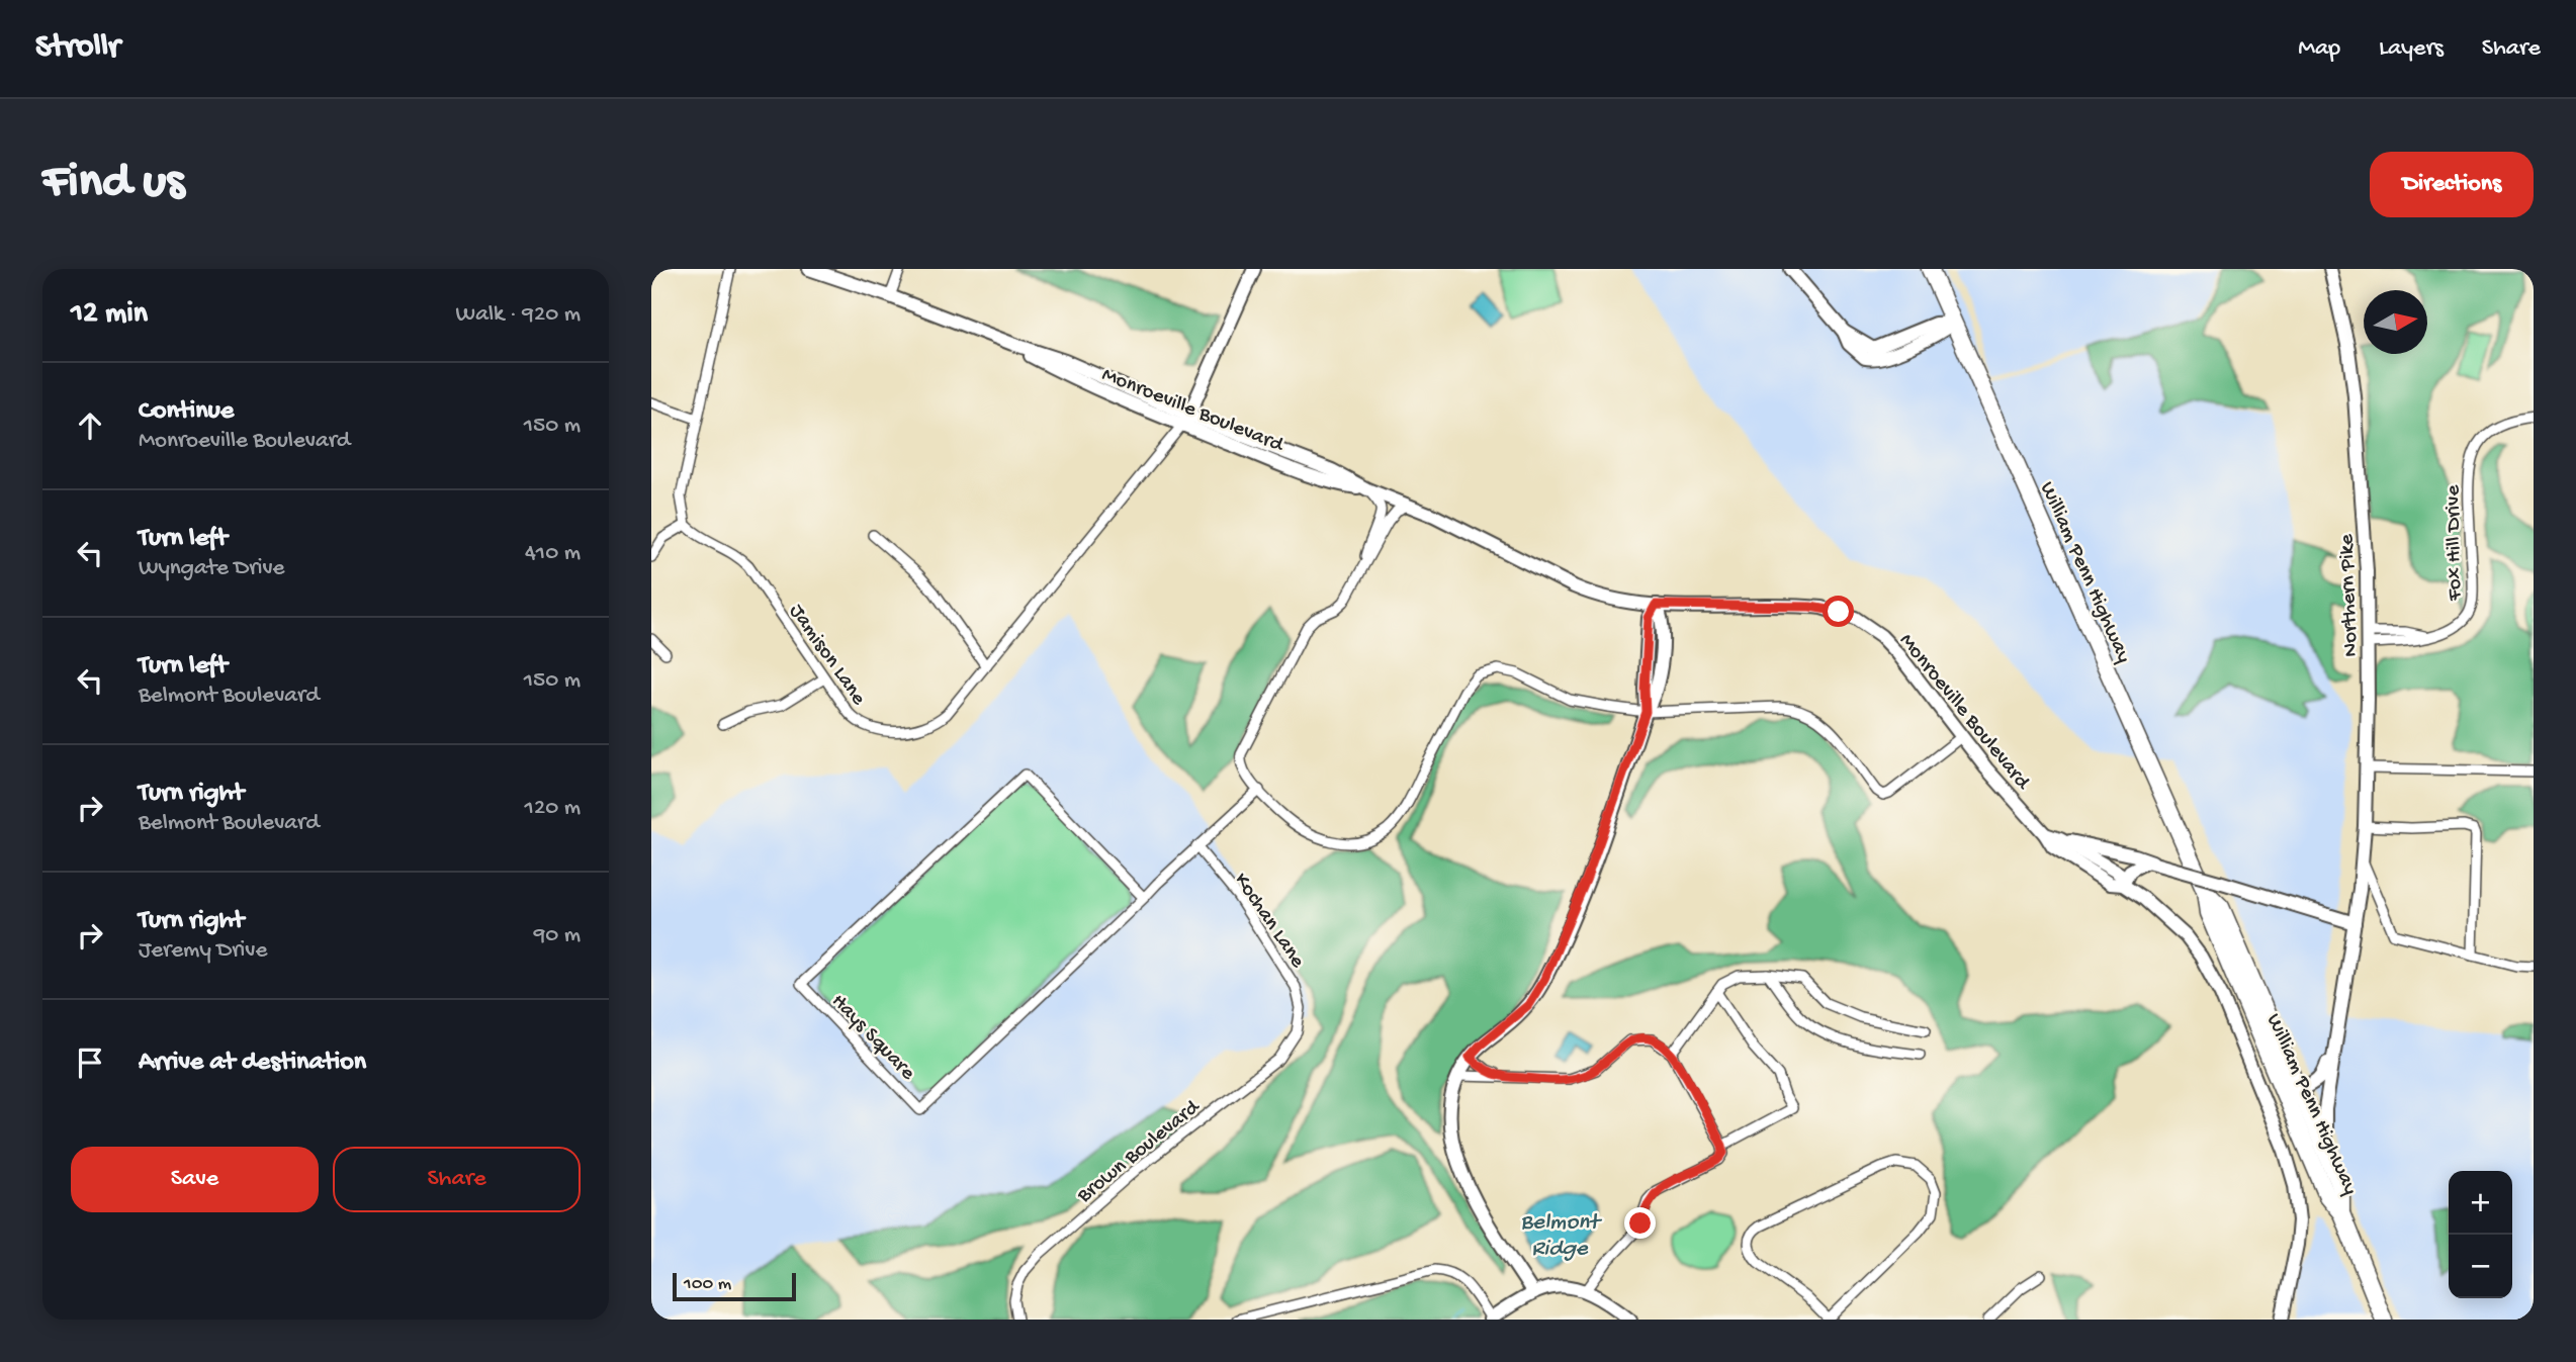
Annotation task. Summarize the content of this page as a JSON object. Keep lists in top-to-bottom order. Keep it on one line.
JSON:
{"streets":{"highway":["William Penn Highway"],"main road":["Monroeville Boulevard","Northern Pike"],"street":["Fox Hill Drive","Jamison Lane","Kochan Lane","Hays Square","Brown Boulevard"]},"crossings":[["Monroeville Boulevard","Jamison Lane"],["Fox Hill Drive","Northern Pike"],["William Penn Highway","Northern Pike"],["Kochan Lane","Brown Boulevard"]],"water":["Belmont Ridge"],"scale_bar":"100 m","north":"right","page":{"header":"Strollr","nav":["Map","Layers","Share"],"buttons":["Directions",["Save","Share"]],"title":"Find us","heading":["12 min","Walk · 920 m"],"list":[["Continue","Monroeville Boulevard","150 m"],["Turn left","Wyngate Drive","410 m"],["Turn left","Belmont Boulevard","150 m"],["Turn right","Belmont Boulevard","120 m"],["Turn right","Jeremy Drive","90 m"],"Arrive at destination"],"map_buttons":["+","−"],"scale":"100 m"}}
